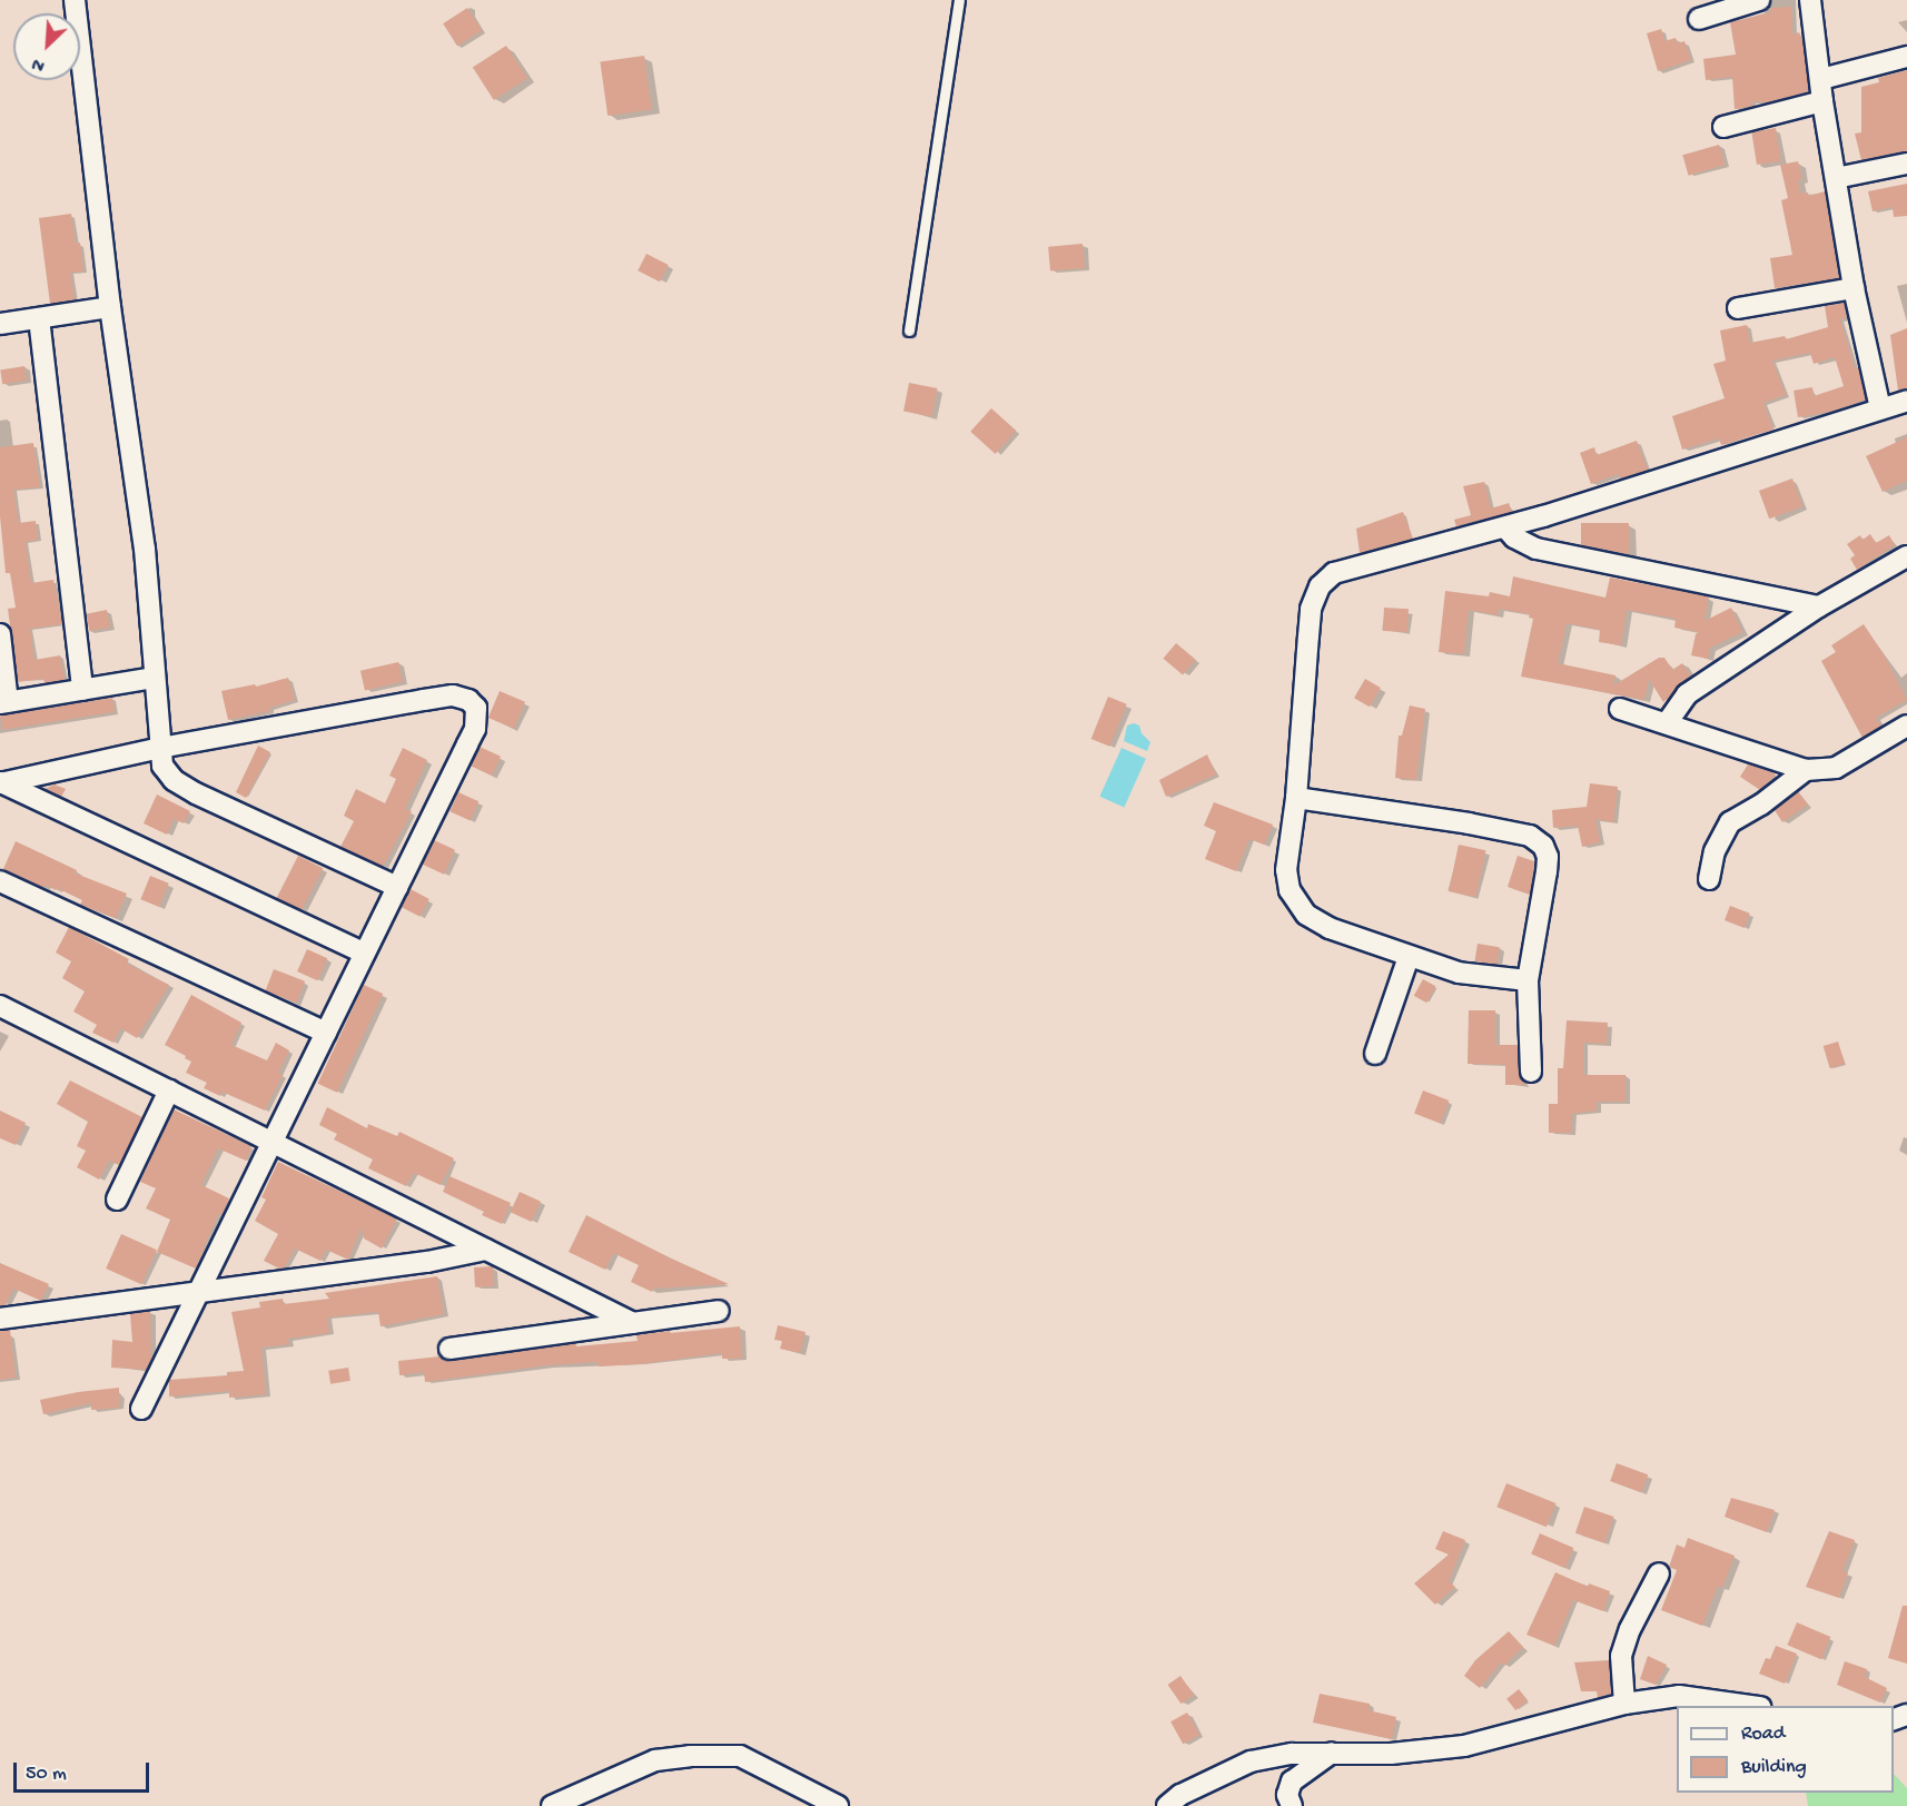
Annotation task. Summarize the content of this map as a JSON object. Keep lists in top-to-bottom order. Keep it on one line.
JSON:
{"legend":["Road","Building"],"scale_bar":"50 m","north":"bottom left"}
